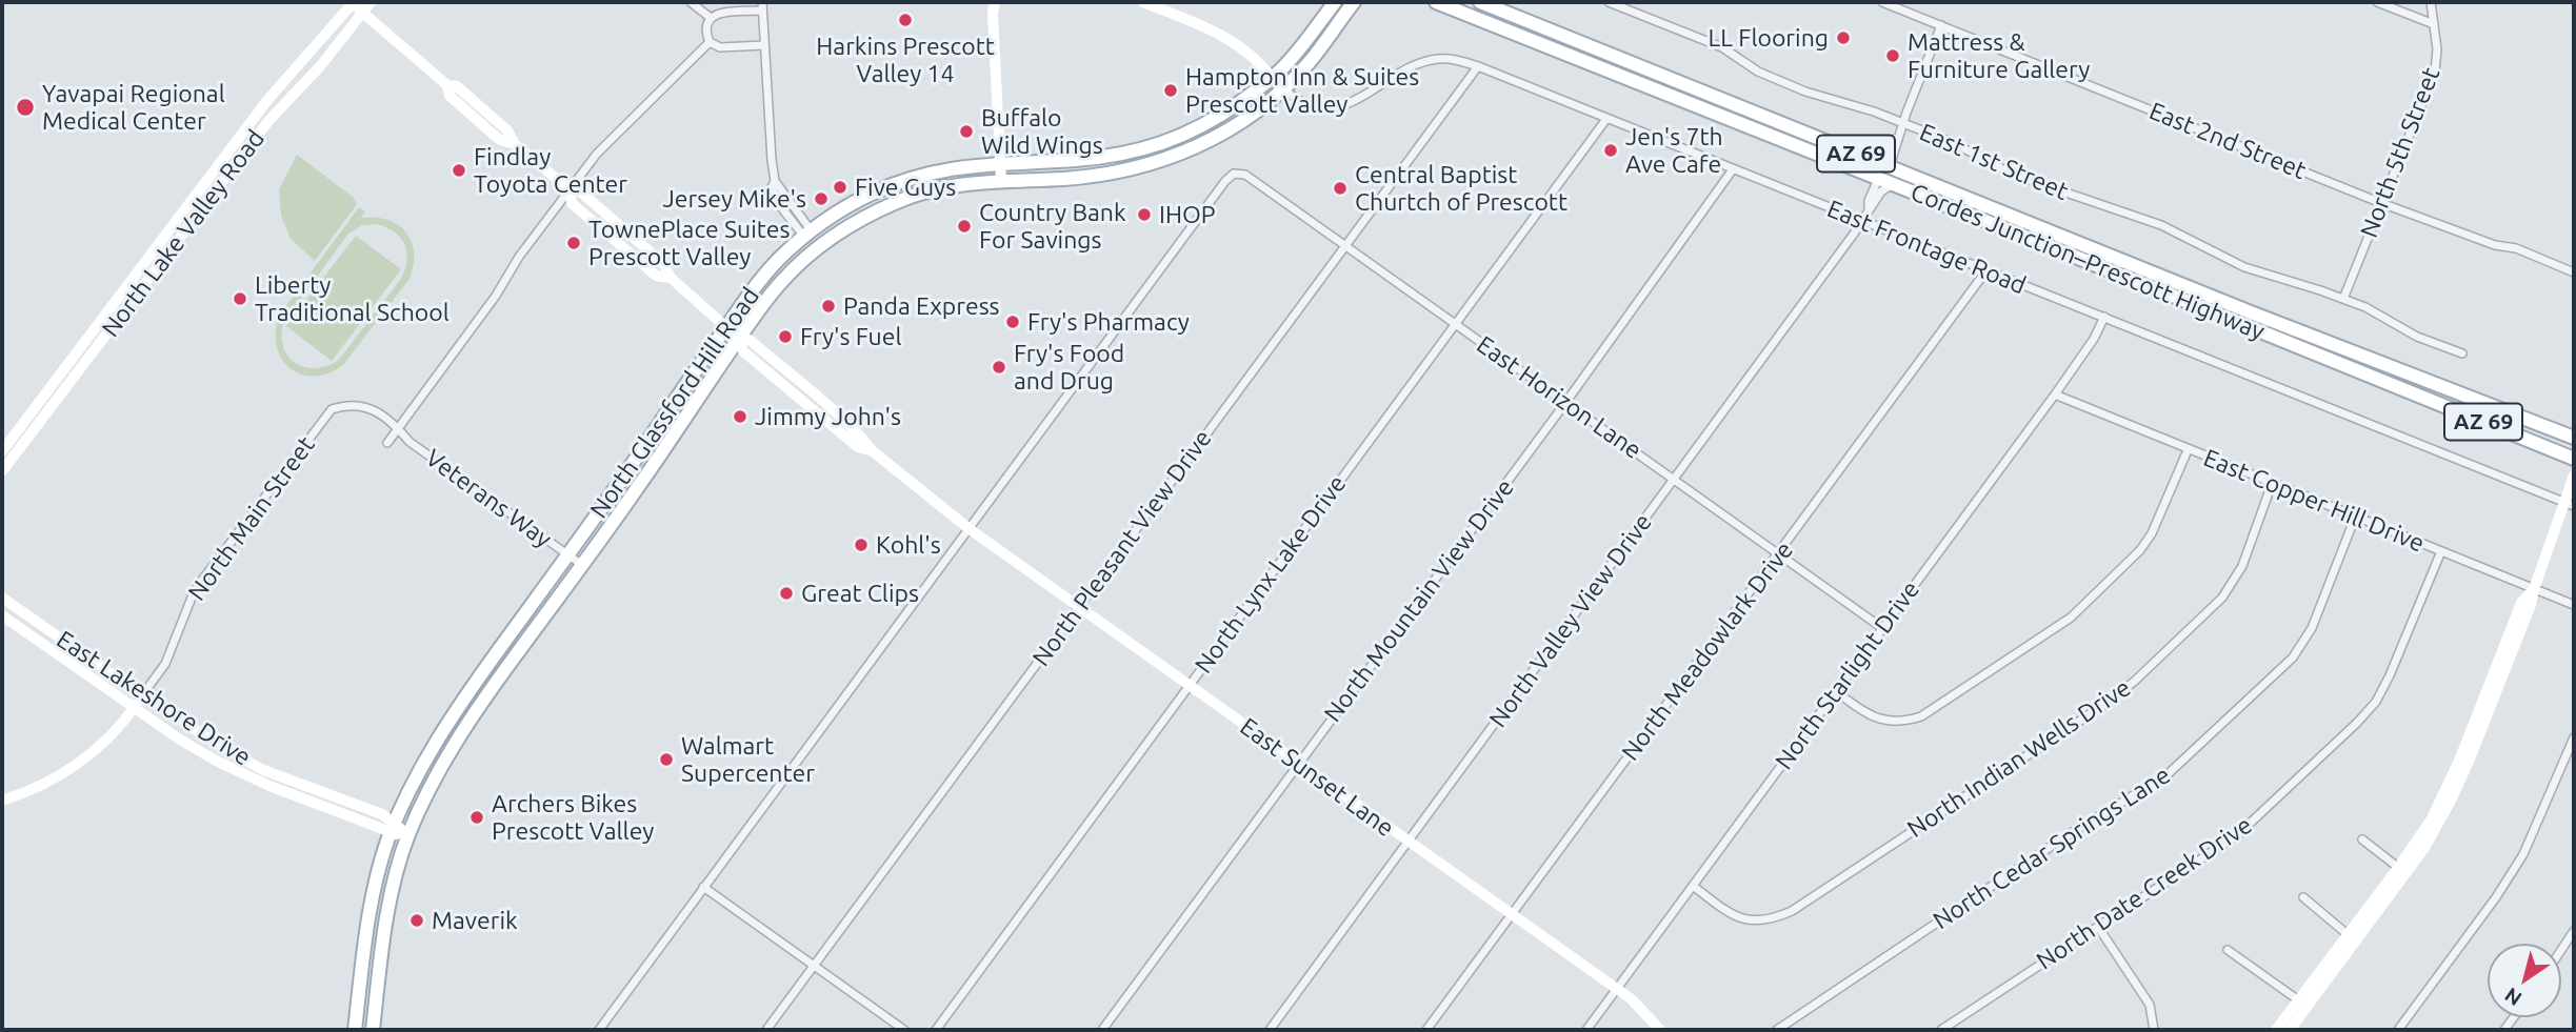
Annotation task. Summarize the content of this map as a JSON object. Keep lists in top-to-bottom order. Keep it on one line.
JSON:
{"streets":{"main road":["AZ 69","Cordes Junction–Prescott Highway","North Glassford Hill Road"],"street":["East 2nd Street","North 5th Street","East 1st Street","North Lake Valley Road","East Frontage Road","East Horizon Lane","Veterans Way","East Copper Hill Drive","North Main Street","North Pleasant View Drive","North Lynx Lake Drive","North Mountain View Drive","North Valley View Drive","North Meadowlark Drive","North Starlight Drive","East Lakeshore Drive","North Indian Wells Drive","East Sunset Lane","North Cedar Springs Lane","North Date Creek Drive"]},"crossings":[["East 2nd Street","North 5th Street"],["North 5th Street","East 1st Street"],["North Lake Valley Road","East Sunset Lane"],["East Frontage Road","North Glassford Hill Road"],["East Frontage Road","North Pleasant View Drive"],["East Frontage Road","North Lynx Lake Drive"],["East Frontage Road","North Mountain View Drive"],["East Frontage Road","North Valley View Drive"],["East Frontage Road","North Meadowlark Drive"],["East Frontage Road","North Starlight Drive"],["Cordes Junction–Prescott Highway","North Valley View Drive"],["East Horizon Lane","North Pleasant View Drive"],["East Horizon Lane","North Lynx Lake Drive"],["East Horizon Lane","North Mountain View Drive"],["East Horizon Lane","North Valley View Drive"],["East Horizon Lane","North Meadowlark Drive"],["East Horizon Lane","North Starlight Drive"],["East Horizon Lane","East Sunset Lane"],["North Glassford Hill Road","Veterans Way"],["North Glassford Hill Road","East Lakeshore Drive"],["North Glassford Hill Road","East Sunset Lane"],["Veterans Way","North Main Street"],["East Copper Hill Drive","North Starlight Drive"],["East Copper Hill Drive","North Indian Wells Drive"],["East Copper Hill Drive","North Cedar Springs Lane"],["East Copper Hill Drive","North Date Creek Drive"],["North Main Street","East Lakeshore Drive"],["North Pleasant View Drive","East Sunset Lane"],["North Lynx Lake Drive","East Sunset Lane"],["North Mountain View Drive","East Sunset Lane"],["North Valley View Drive","East Sunset Lane"],["North Meadowlark Drive","East Sunset Lane"],["North Starlight Drive","North Indian Wells Drive"],["North Starlight Drive","East Sunset Lane"]],"places":["Harkins Prescott Valley 14","LL Flooring","Mattress & Furniture Gallery","Hampton Inn & Suites Prescott Valley","Yavapai Regional Medical Center","Buffalo Wild Wings","Jen's 7th Ave Cafe","Findlay Toyota Center","Five Guys","Central Baptist Churtch of Prescott","Jersey Mike's","IHOP","Country Bank For Savings","TownePlace Suites Prescott Valley","Liberty Traditional School","Panda Express","Fry's Pharmacy","Fry's Fuel","Fry's Food and Drug","Jimmy John's","Kohl's","Great Clips","Walmart Supercenter","Archers Bikes Prescott Valley","Maverik"],"north":"bottom left"}
